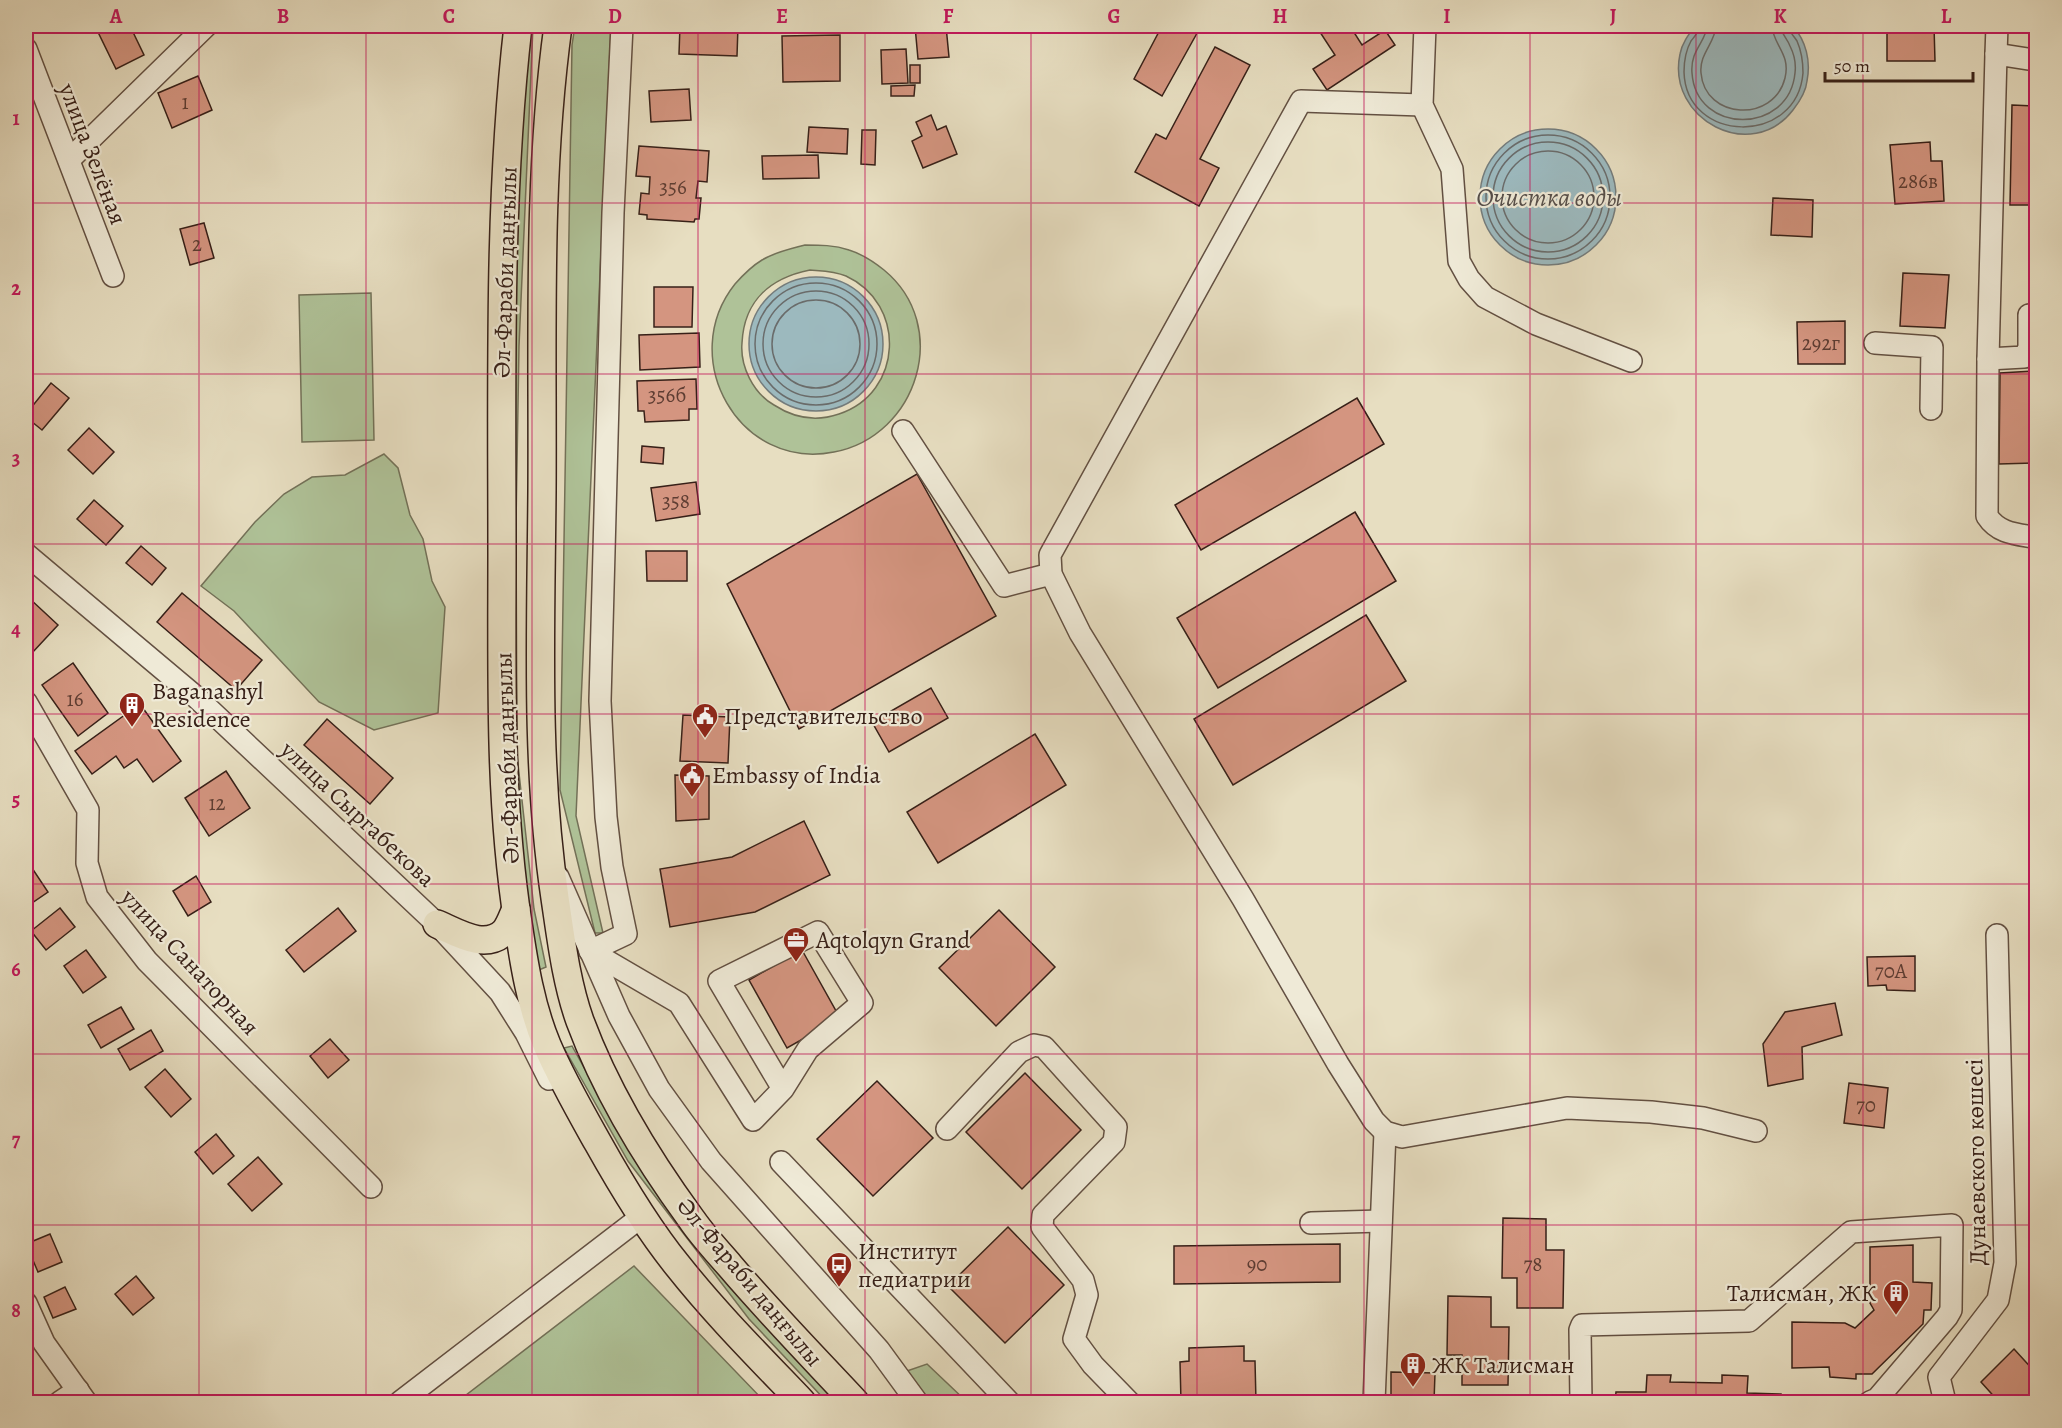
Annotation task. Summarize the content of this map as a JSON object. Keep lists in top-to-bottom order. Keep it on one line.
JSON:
{"streets":{"main road":["Әл-Фараби даңғылы"],"street":["улица Зелёная","улица Сыргабекова","улица Санаторная","Дунаевского көшесі"]},"crossings":[["Әл-Фараби даңғылы","улица Сыргабекова"]],"water":["Очистка воды"],"places":{"building":["Baganashyl Residence","Талисман, ЖК","ЖК Талисман"],"public building":["Представительство","Embassy of India"],"office":["Aqtolqyn Grand"],"bus stop":["Институт педиатрии"]},"house_numbers":["1","286в","356","2","292г","356б","358","16","12","70А","70","90","78"],"scale_bar":"50 m","grid":{"columns":["A","B","C","D","E","F","G","H","I","J","K","L"],"rows":["1","2","3","4","5","6","7","8"]}}
